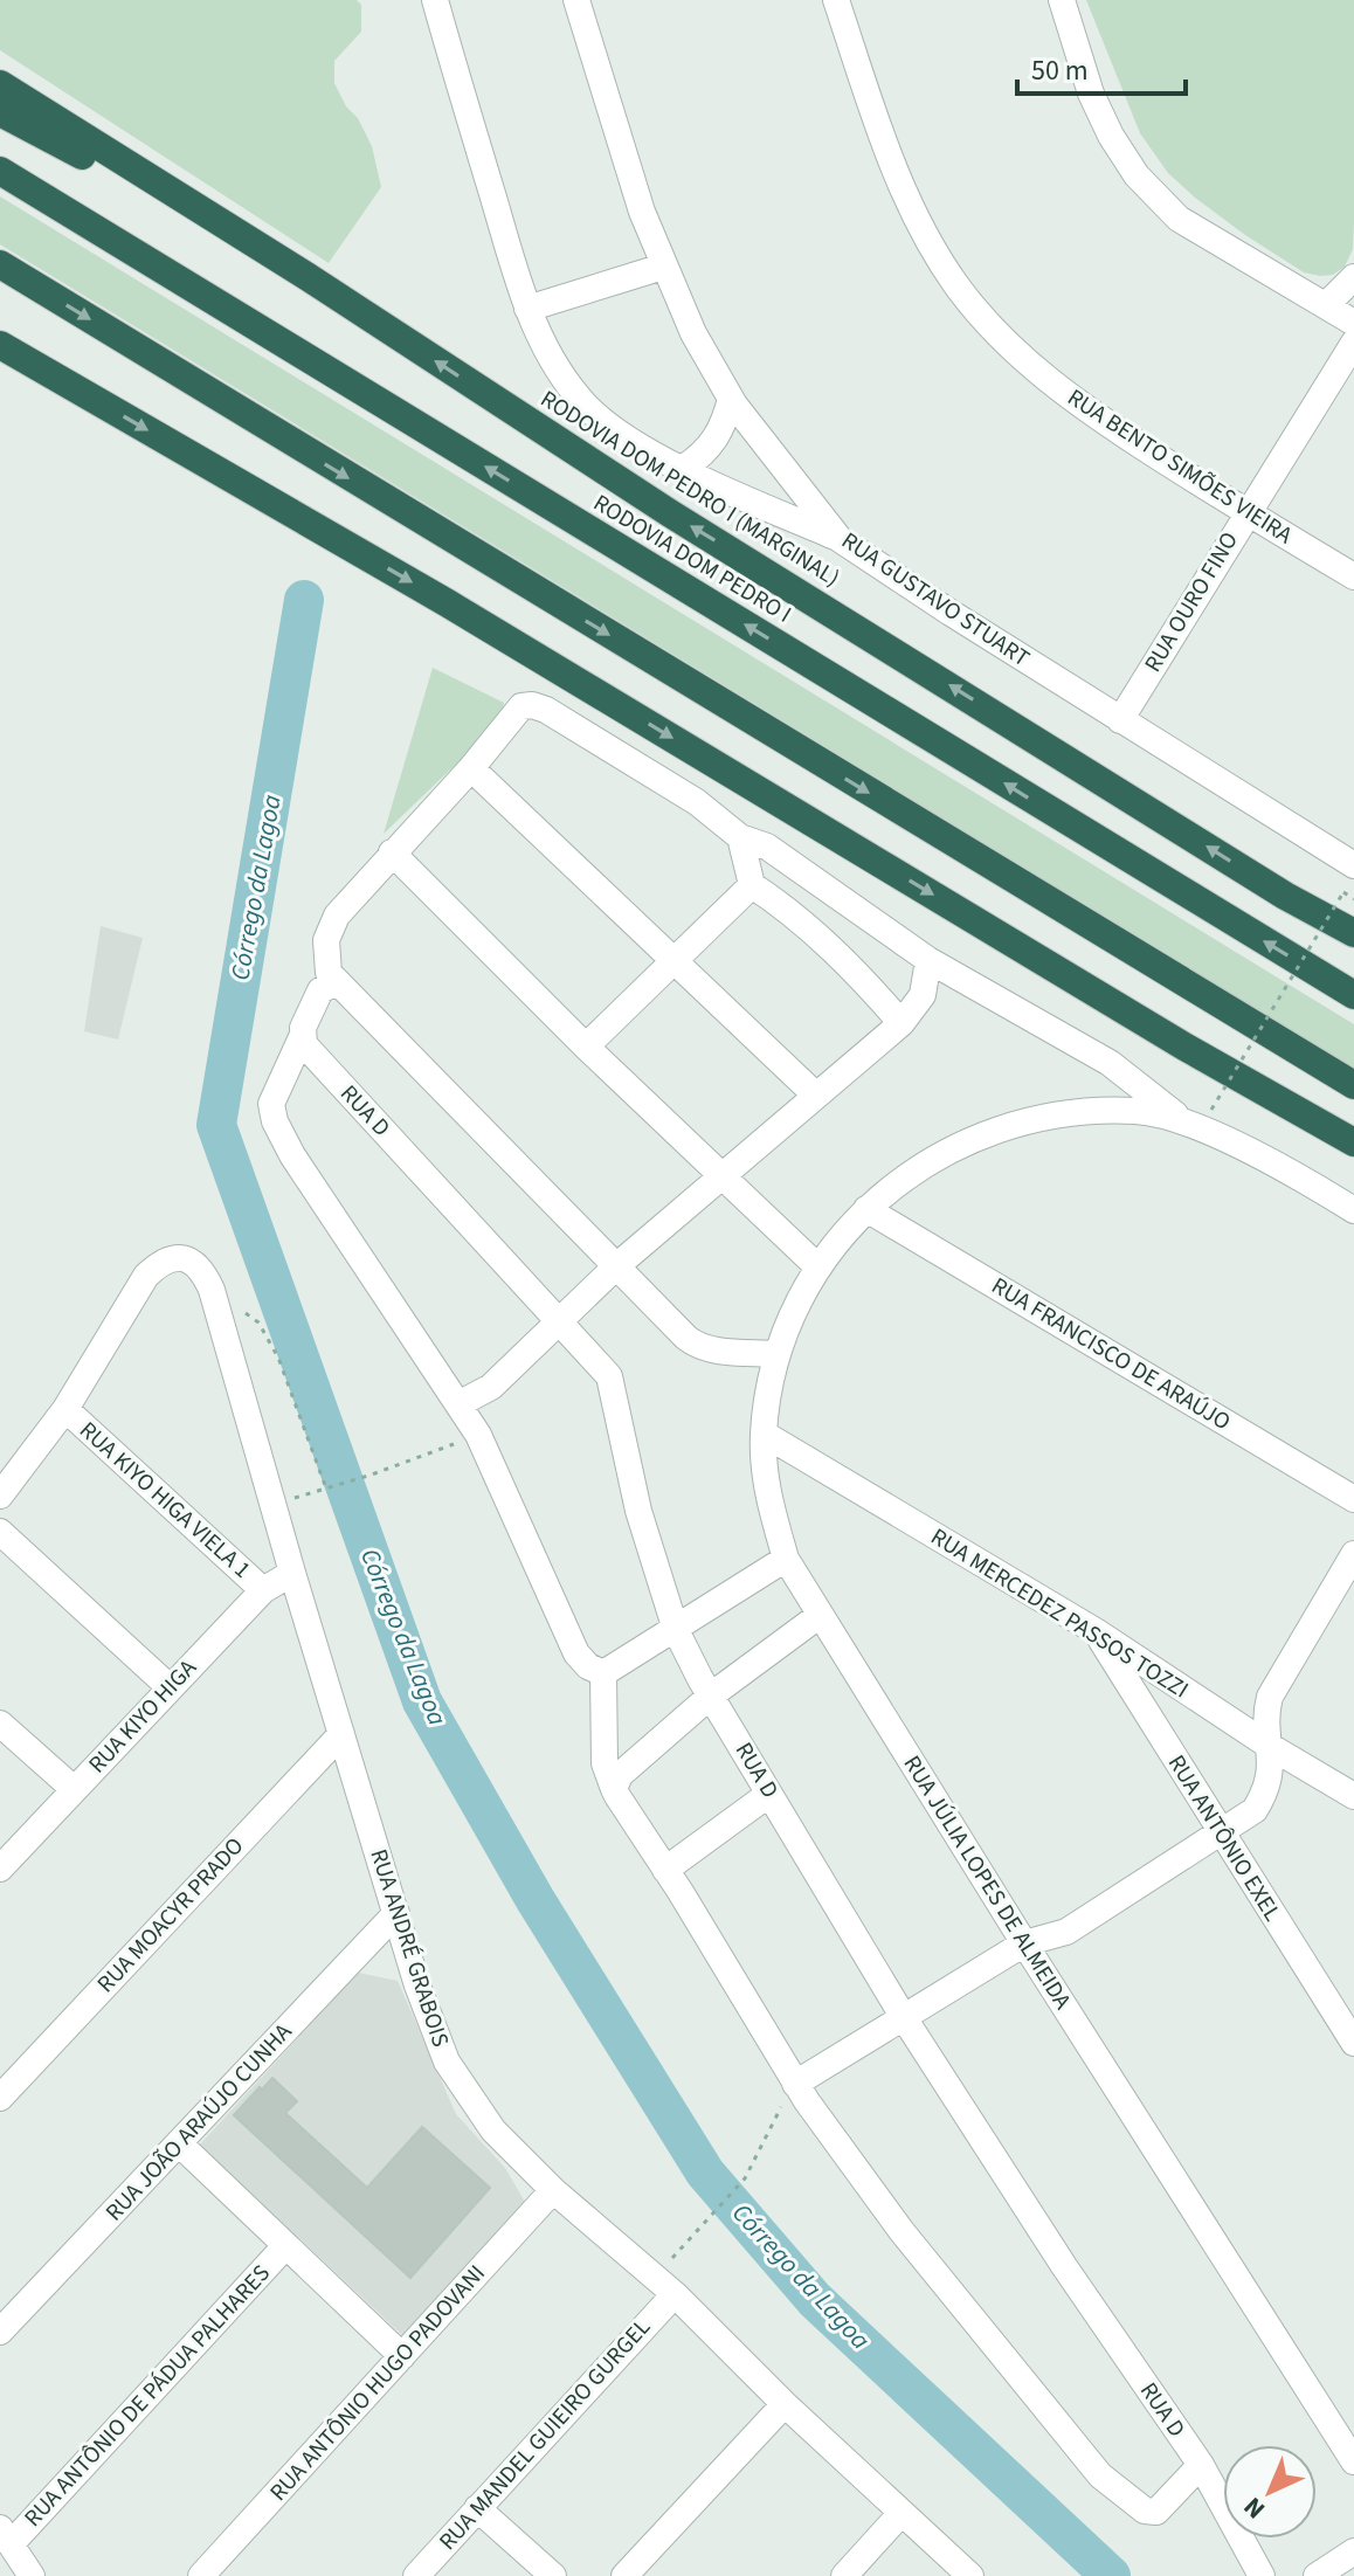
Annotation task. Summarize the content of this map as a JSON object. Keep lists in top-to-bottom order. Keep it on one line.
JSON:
{"streets":{"highway":["RODOVIA DOM PEDRO I (MARGINAL)","RODOVIA DOM PEDRO I"],"street":["RUA BENTO SIMÕES VIEIRA","RUA GUSTAVO STUART","RUA OURO FINO","RUA D","RUA FRANCISCO DE ARAÚJO","RUA KIYO HIGA VIELA 1","RUA MERCEDEZ PASSOS TOZZI","RUA KIYO HIGA","RUA ANTÔNIO EXEL","RUA JÚLIA LOPES DE ALMEIDA","RUA MOACYR PRADO","RUA ANDRÉ GRABOIS","RUA JOÃO ARAÚJO CUNHA","RUA ANTÔNIO HUGO PADOVANI","RUA ANTÔNIO DE PÁDUA PALHARES","RUA MANDEL GUIEIRO GURGEL"]},"crossings":[["RUA BENTO SIMÕES VIEIRA","RUA OURO FINO"],["RUA GUSTAVO STUART","RUA OURO FINO"],["RUA FRANCISCO DE ARAÚJO","RUA JÚLIA LOPES DE ALMEIDA"],["RUA KIYO HIGA VIELA 1","RUA KIYO HIGA"],["RUA MERCEDEZ PASSOS TOZZI","RUA ANTÔNIO EXEL"],["RUA MERCEDEZ PASSOS TOZZI","RUA JÚLIA LOPES DE ALMEIDA"],["RUA KIYO HIGA","RUA ANDRÉ GRABOIS"],["RUA MOACYR PRADO","RUA ANDRÉ GRABOIS"],["RUA ANDRÉ GRABOIS","RUA JOÃO ARAÚJO CUNHA"],["RUA ANDRÉ GRABOIS","RUA ANTÔNIO HUGO PADOVANI"],["RUA ANDRÉ GRABOIS","RUA MANDEL GUIEIRO GURGEL"]],"water":["Córrego da Lagoa"],"scale_bar":"50 m","north":"bottom left"}
